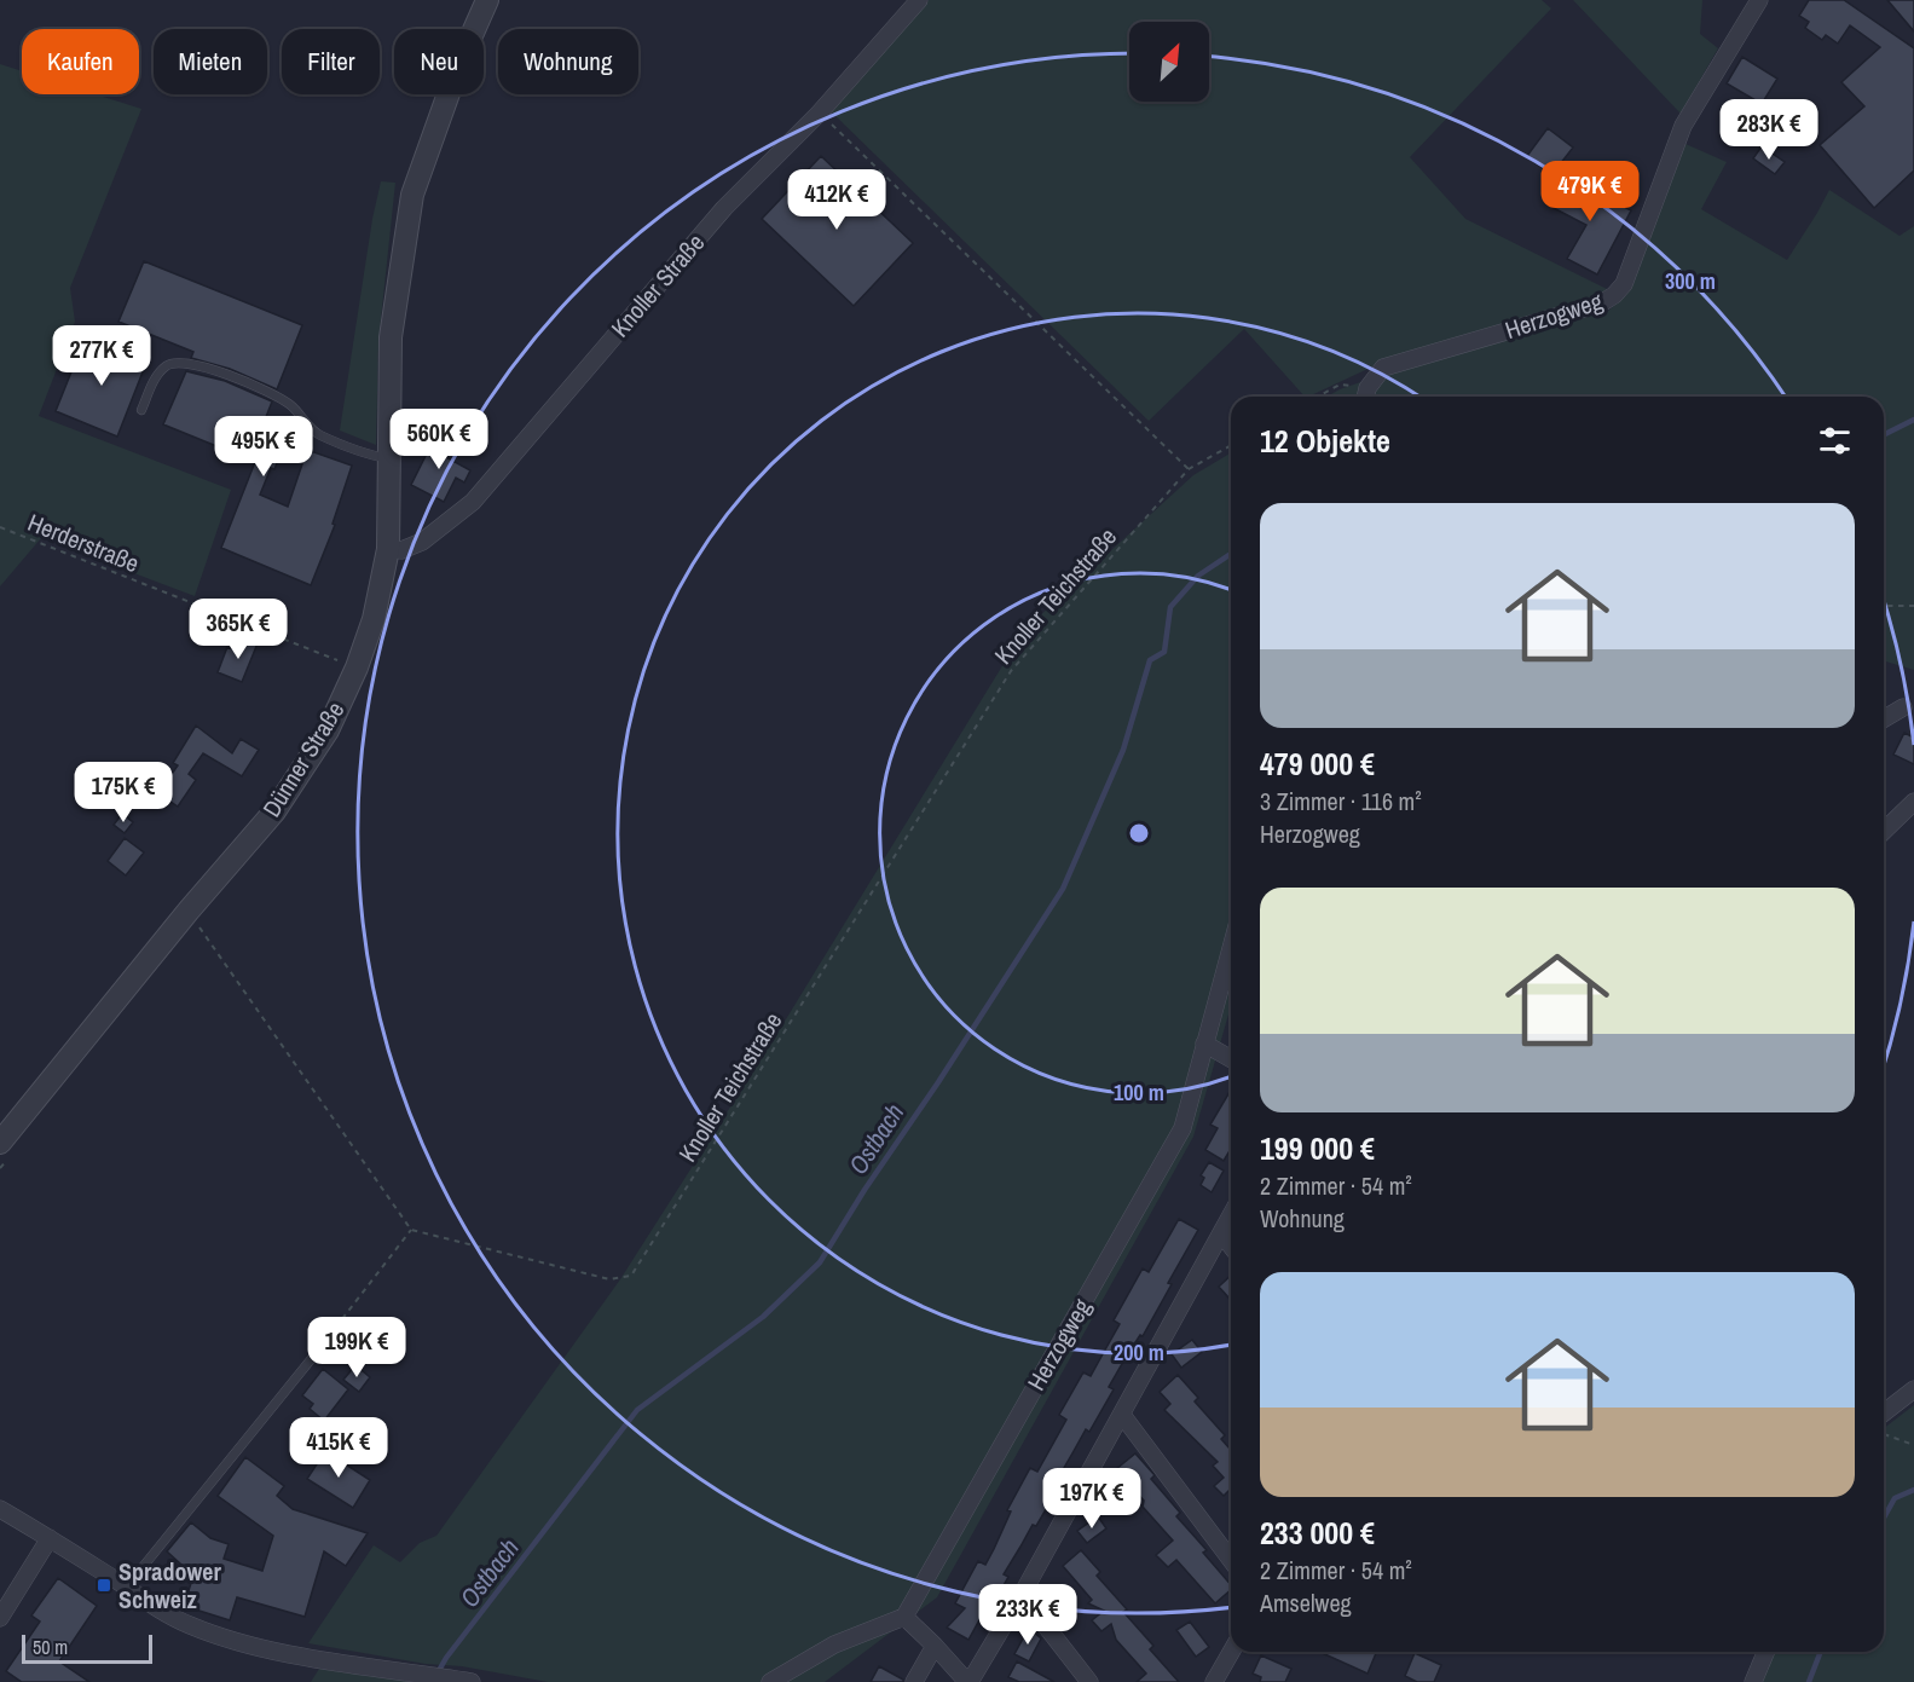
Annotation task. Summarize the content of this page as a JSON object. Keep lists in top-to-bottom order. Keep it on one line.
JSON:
{"streets":{"street":["Knoller Straße","Herzogweg","Dünner Straße"],"path":["Herderstraße","Knoller Teichstraße"]},"crossings":[["Knoller Straße","Dünner Straße"],["Herderstraße","Dünner Straße"]],"water":["Ostbach"],"places":{"transit":["Spradower Schweiz"]},"scale_bar":"50 m","north":"top right","page":{"chip":["Kaufen","Mieten","Filter","Neu","Wohnung"],"price":["283K €","479K €","412K €","277K €","560K €","495K €","365K €","175K €","199K €","415K €","197K €","233K €"],"heading":"12 Objekte","list":[{"name":"479 000 €","note":"3 Zimmer · 116 m² · Herzogweg"},{"name":"199 000 €","note":"2 Zimmer · 54 m² · Wohnung"},{"name":"233 000 €","note":"2 Zimmer · 54 m² · Amselweg"}],"scale":"50 m"},"rings":["300 m","100 m","200 m"]}
